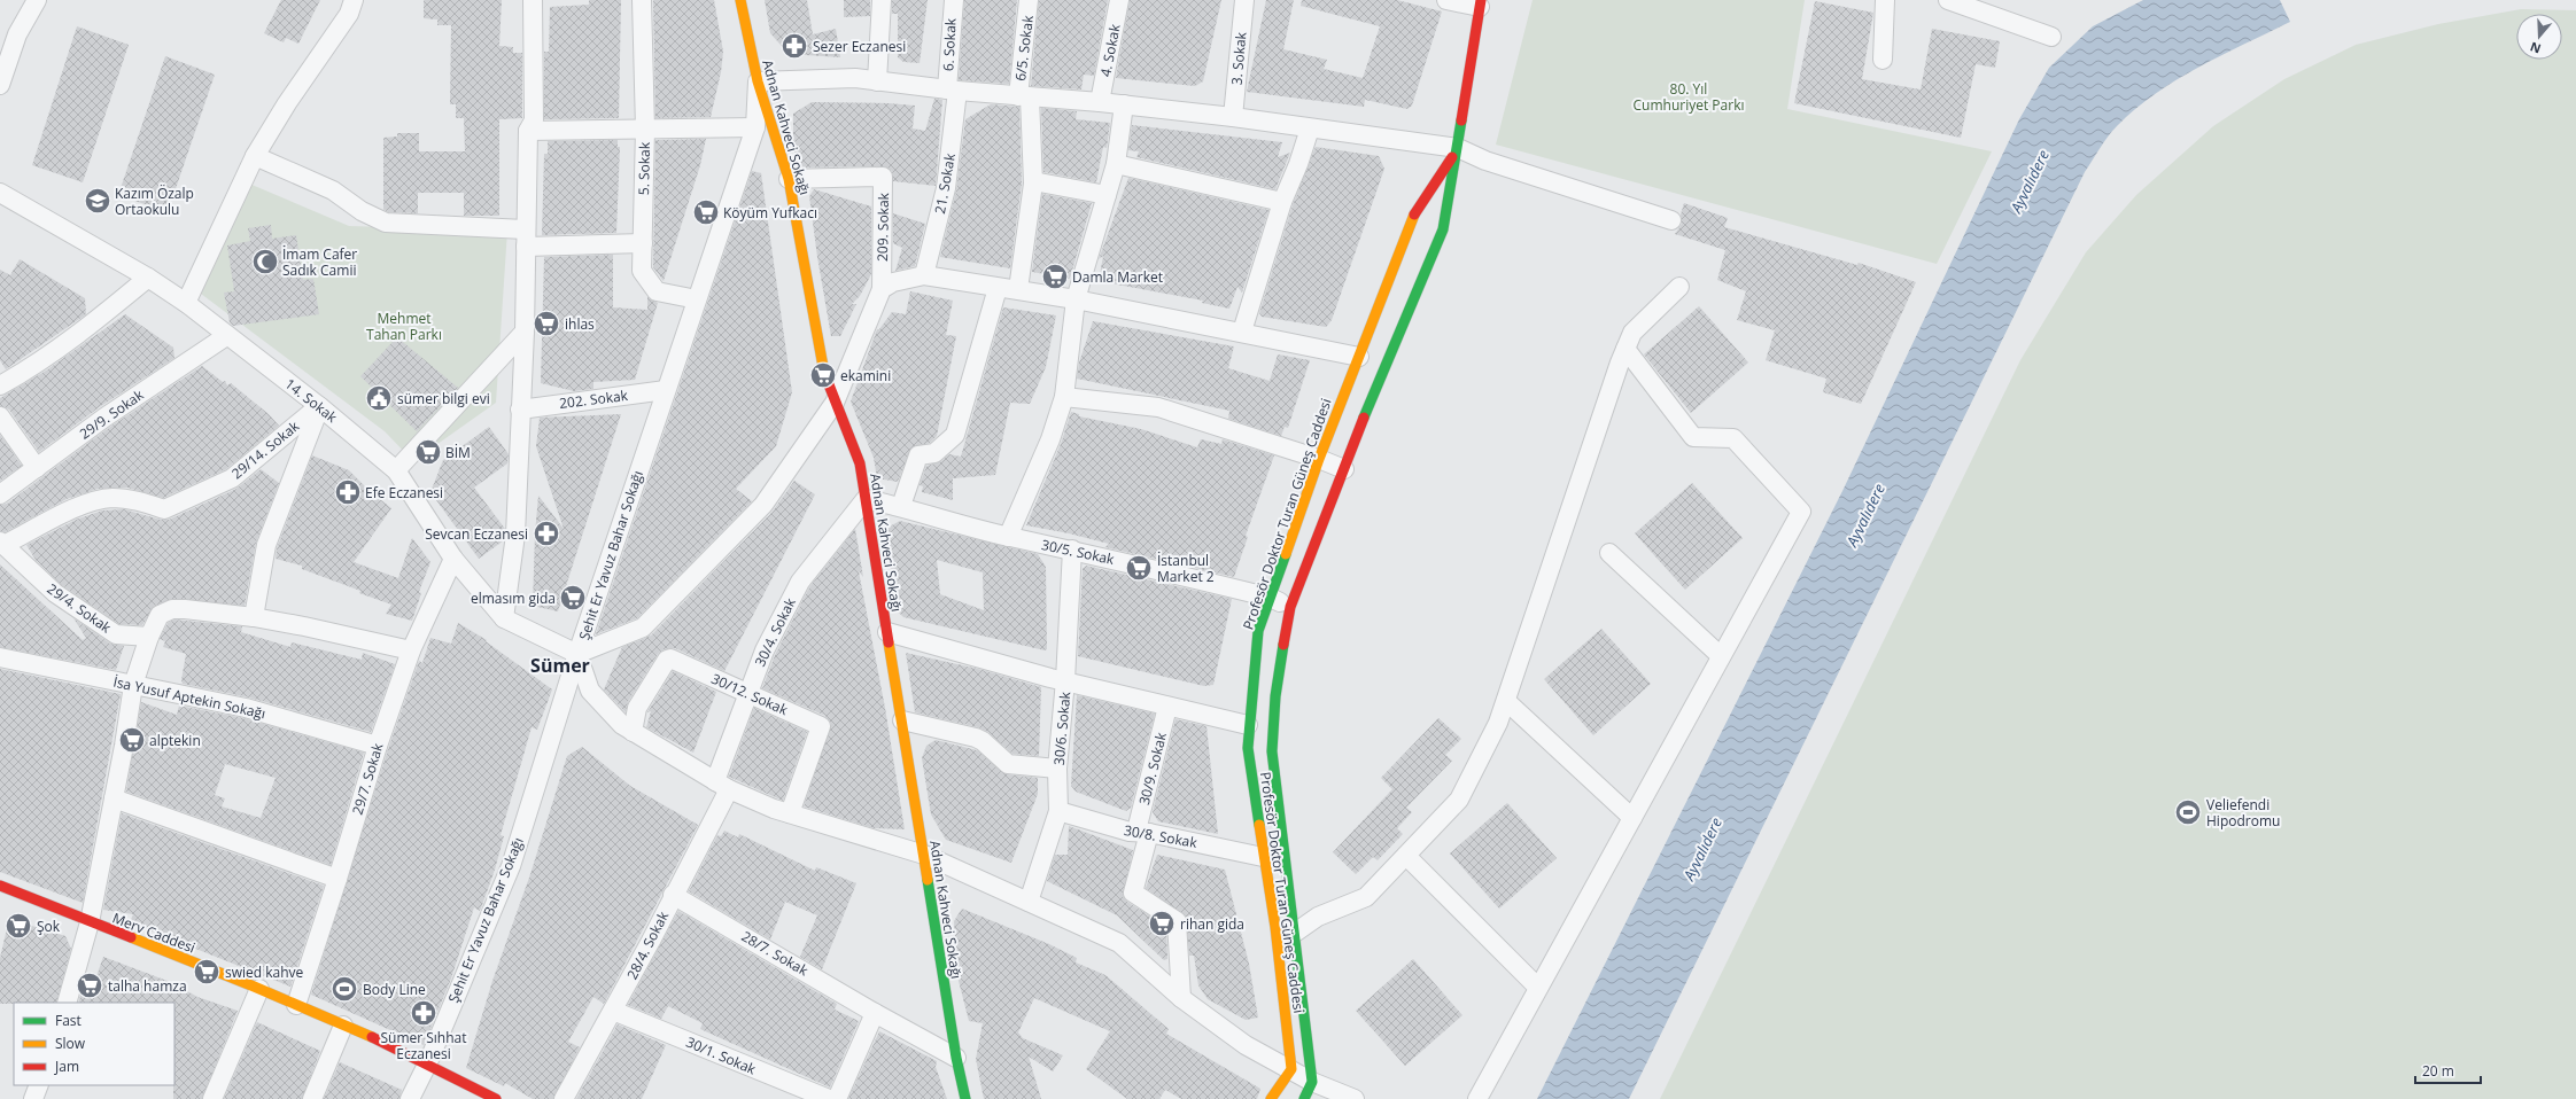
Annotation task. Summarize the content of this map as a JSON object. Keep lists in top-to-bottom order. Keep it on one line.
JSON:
{"streets":{"main road":["Adnan Kahveci Sokağı","Profesör Doktor Turan Güneş Caddesi","Merv Caddesi"],"street":["6. Sokak","6/5. Sokak","4. Sokak","3. Sokak","5. Sokak","21. Sokak","209. Sokak","202. Sokak","14. Sokak","29/9. Sokak","29/14. Sokak","30/5. Sokak","Şehit Er Yavuz Bahar Sokağı","29/4. Sokak","30/4. Sokak","30/12. Sokak","İsa Yusuf Aptekin Sokağı","30/6. Sokak","30/9. Sokak","29/7. Sokak","30/8. Sokak","28/4. Sokak","28/7. Sokak","30/1. Sokak"]},"crossings":[["6. Sokak","21. Sokak"],["Adnan Kahveci Sokağı","209. Sokak"],["Adnan Kahveci Sokağı","30/5. Sokak"],["Adnan Kahveci Sokağı","Şehit Er Yavuz Bahar Sokağı"],["Adnan Kahveci Sokağı","30/4. Sokak"],["Adnan Kahveci Sokağı","28/7. Sokak"],["5. Sokak","Şehit Er Yavuz Bahar Sokağı"],["202. Sokak","Şehit Er Yavuz Bahar Sokağı"],["14. Sokak","29/9. Sokak"],["14. Sokak","29/14. Sokak"],["14. Sokak","Şehit Er Yavuz Bahar Sokağı"],["14. Sokak","29/7. Sokak"],["29/14. Sokak","29/4. Sokak"],["Profesör Doktor Turan Güneş Caddesi","30/5. Sokak"],["Profesör Doktor Turan Güneş Caddesi","30/8. Sokak"],["30/5. Sokak","30/4. Sokak"],["30/5. Sokak","30/6. Sokak"],["Şehit Er Yavuz Bahar Sokağı","Merv Caddesi"],["30/4. Sokak","30/12. Sokak"],["30/4. Sokak","28/4. Sokak"],["İsa Yusuf Aptekin Sokağı","29/7. Sokak"],["30/6. Sokak","30/8. Sokak"],["30/9. Sokak","30/8. Sokak"],["29/7. Sokak","Merv Caddesi"],["28/4. Sokak","28/7. Sokak"],["28/4. Sokak","30/1. Sokak"]],"districts":["Sümer"],"water":["Ayvalıdere"],"parks":["80. Yıl Cumhuriyet Parkı","Mehmet Tahan Parkı"],"places":{"pharmacy":["Sezer Eczanesi","Efe Eczanesi","Sevcan Eczanesi","Sümer Sıhhat Eczanesi"],"school or university":["Kazım Özalp Ortaokulu"],"supermarket":["Köyüm Yufkacı","Damla Market","ihlas","ekamini","BİM","İstanbul Market 2","elmasım gida","alptekin","rihan gida","Şok","swied kahve","talha hamza"],"mosque":["İmam Cafer Sadık Camii"],"public building":["sümer bilgi evi"],"sports":["Veliefendi Hipodromu","Body Line"]},"legend":["Fast","Slow","Jam"],"scale_bar":"20 m","north":"bottom"}
